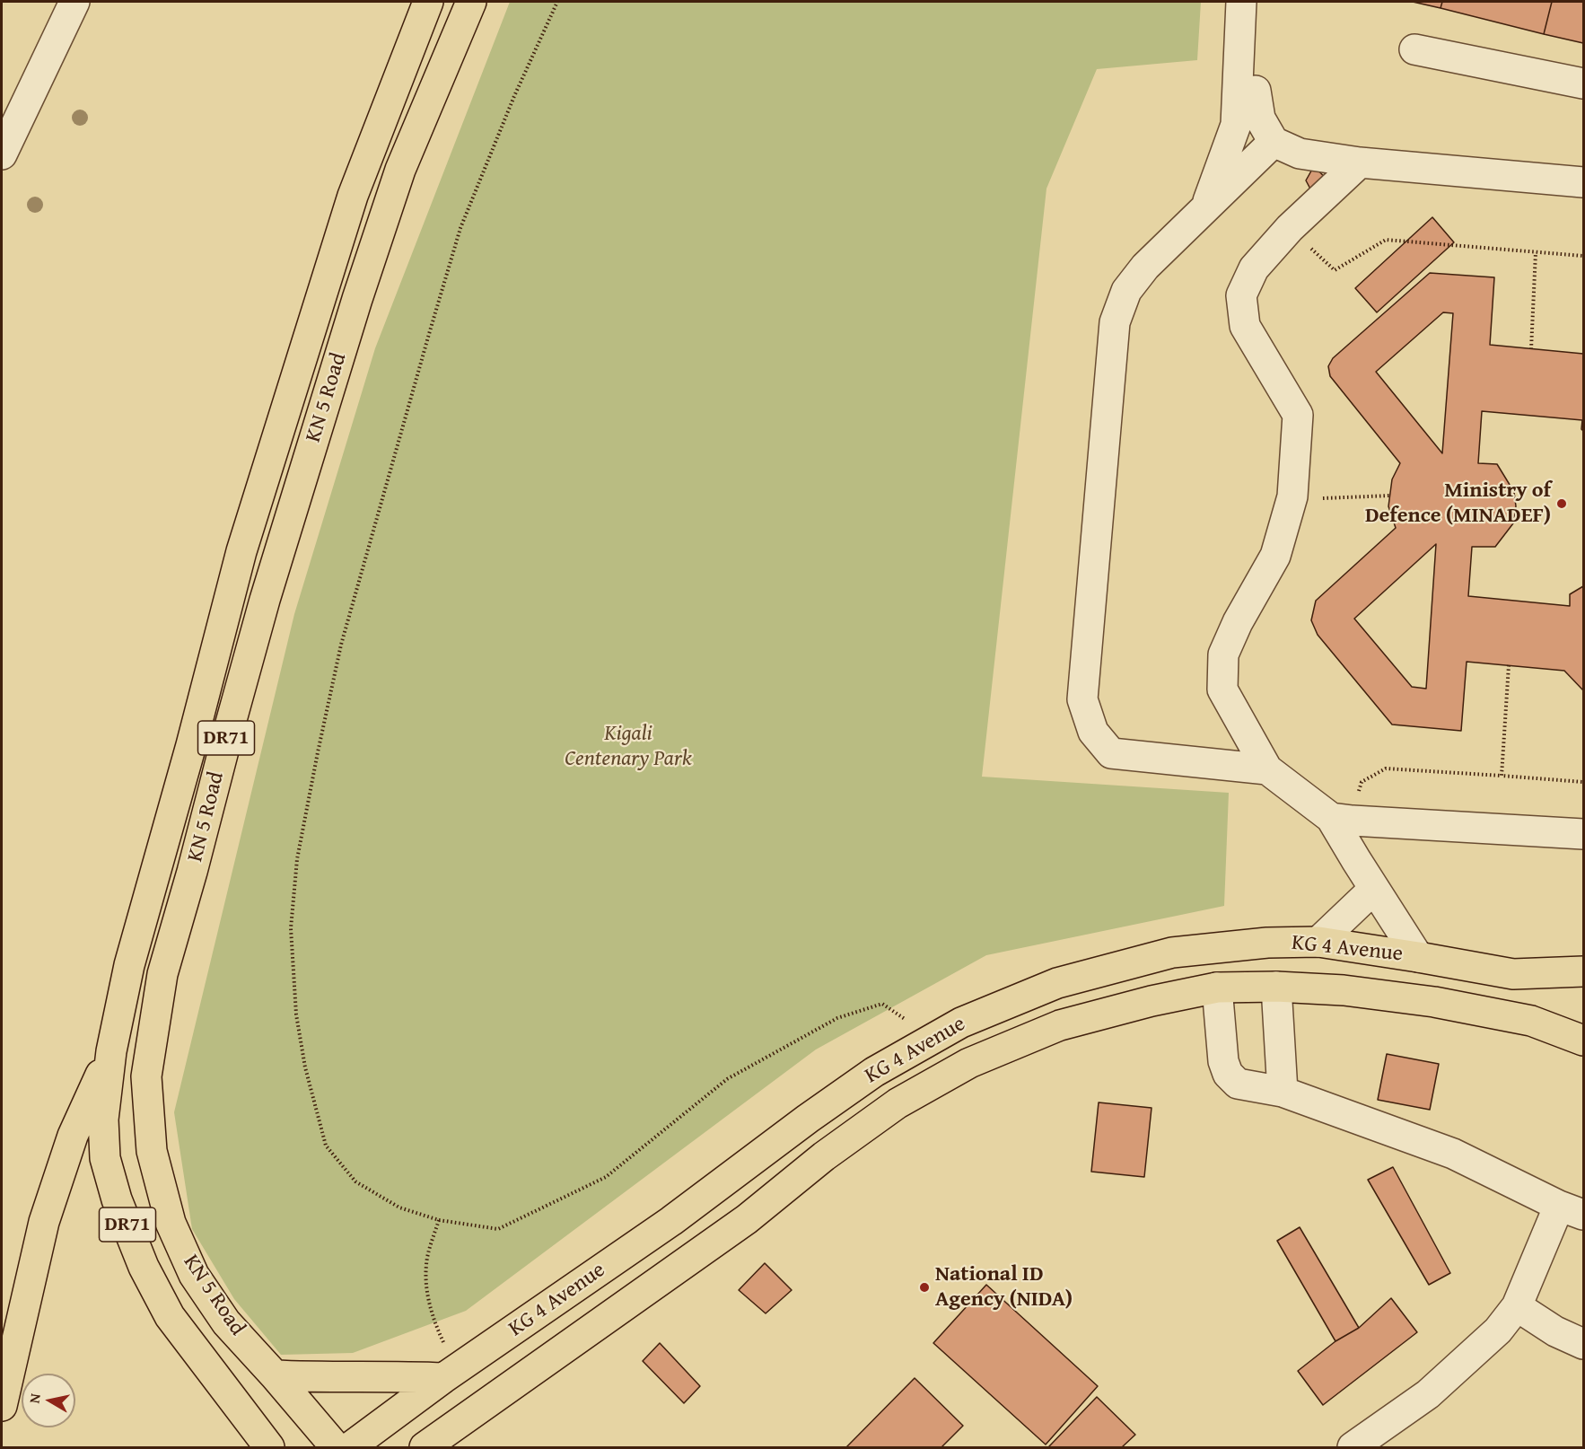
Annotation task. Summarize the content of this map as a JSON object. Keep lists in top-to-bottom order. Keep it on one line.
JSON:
{"streets":{"main road":["KN 5 Road","DR71","KG 4 Avenue"]},"parks":["Kigali Centenary Park"],"places":["Ministry of Defence (MINADEF)","National ID Agency (NIDA)"],"north":"left"}
